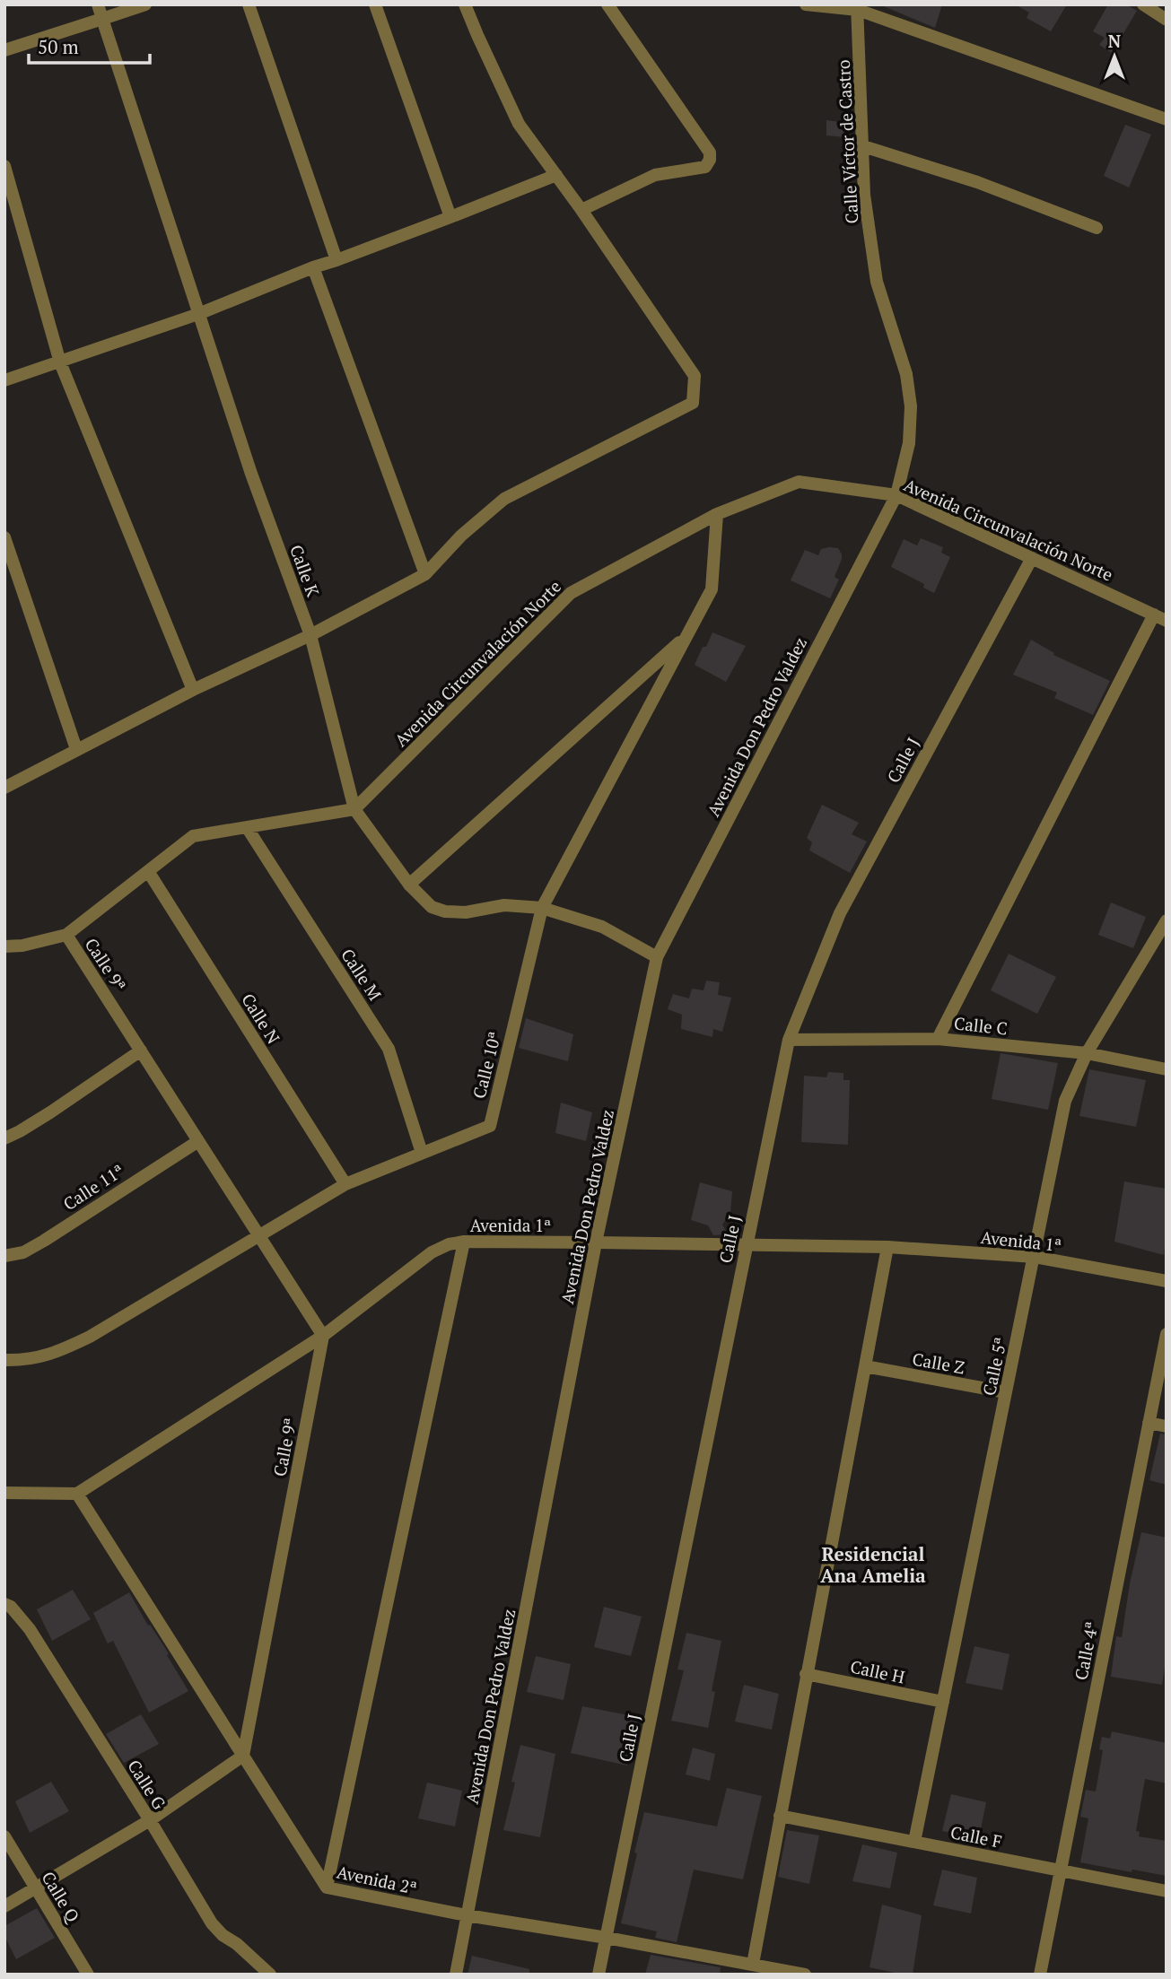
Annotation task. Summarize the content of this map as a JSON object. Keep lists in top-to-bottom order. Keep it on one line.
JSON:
{"streets":{"street":["Calle Víctor de Castro","Avenida Circunvalación Norte","Calle K","Avenida Don Pedro Valdez","Calle J","Calle 9ª","Calle M","Calle N","Calle C","Calle 10ª","Calle 11ª","Avenida 1ª","Calle Z","Calle 5ª","Calle 4ª","Calle H","Calle G","Calle F","Avenida 2ª","Calle Q"]},"crossings":[["Calle Víctor de Castro","Avenida Circunvalación Norte"],["Calle Víctor de Castro","Avenida Don Pedro Valdez"],["Avenida Circunvalación Norte","Calle K"],["Avenida Circunvalación Norte","Avenida Don Pedro Valdez"],["Avenida Circunvalación Norte","Calle J"],["Avenida Circunvalación Norte","Calle 10ª"],["Calle K","Avenida Don Pedro Valdez"],["Calle K","Calle 10ª"],["Avenida Don Pedro Valdez","Avenida 1ª"],["Avenida Don Pedro Valdez","Avenida 2ª"],["Calle J","Calle C"],["Calle J","Avenida 1ª"],["Calle J","Avenida 2ª"],["Calle 9ª","Calle 10ª"],["Calle 9ª","Calle 11ª"],["Calle 9ª","Avenida 1ª"],["Calle 9ª","Avenida 2ª"],["Calle M","Calle 10ª"],["Calle N","Calle 10ª"],["Calle C","Calle 5ª"],["Avenida 1ª","Calle 5ª"],["Avenida 1ª","Avenida 2ª"],["Calle Z","Calle 5ª"],["Calle 5ª","Calle H"],["Calle 5ª","Calle F"],["Calle 4ª","Calle F"]],"districts":["Residencial Ana Amelia"],"scale_bar":"50 m","north":"top"}
